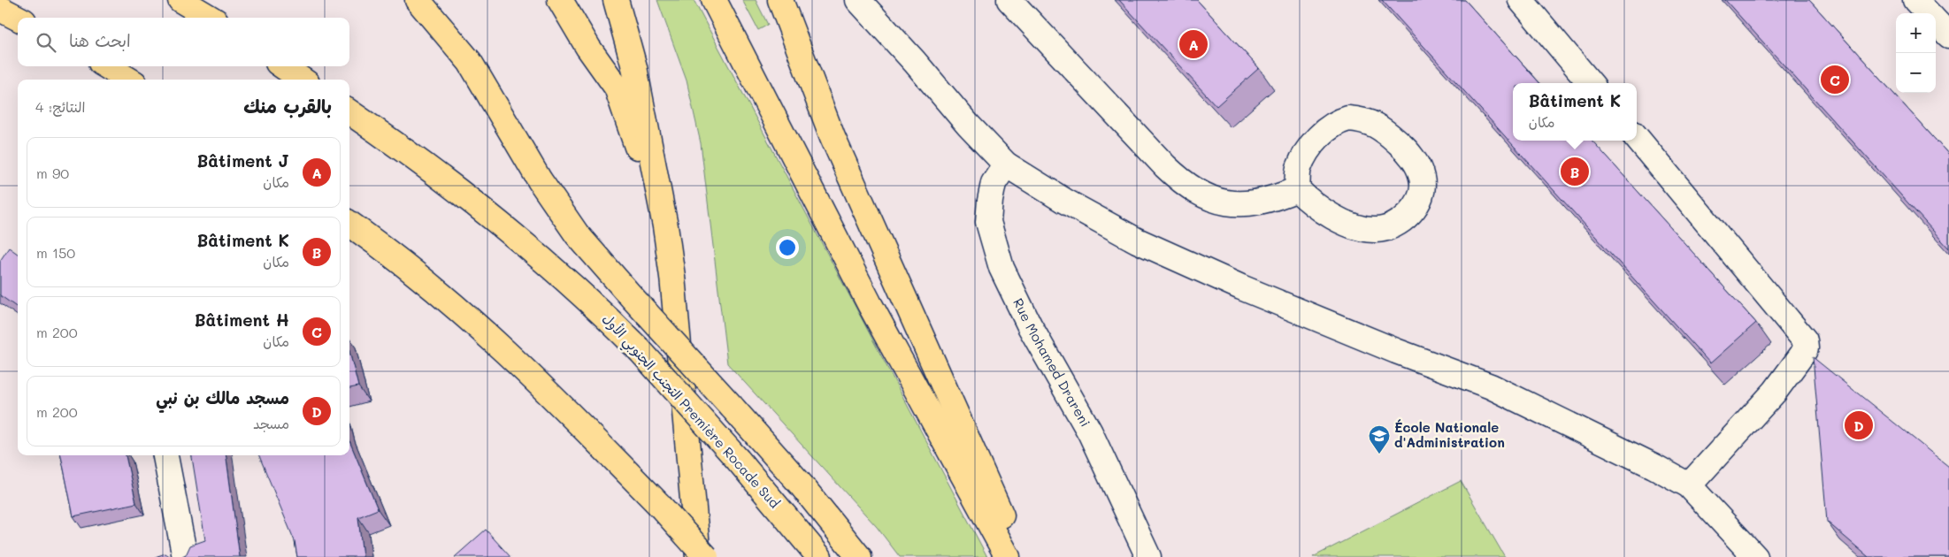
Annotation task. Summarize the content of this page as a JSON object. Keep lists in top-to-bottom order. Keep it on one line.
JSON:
{"streets":{"highway":["التجنب الجنوبي الأول Première Rocade Sud"],"street":["Rue Mohamed Drareni"]},"places":{"school or university":["École Nationale d'Administration"]},"page":{"map_buttons":["+","−"],"search":"ابحث هنا","pins":["A","C","B","D"],"heading":["بالقرب منك","النتائج: 4"],"popup":["Bâtiment K","مكان"],"list":[{"mark":"A","name":"Bâtiment J","note":"مكان","value":"90 m"},{"mark":"B","name":"Bâtiment K","note":"مكان","value":"150 m"},{"mark":"C","name":"Bâtiment H","note":"مكان","value":"200 m"},{"mark":"D","name":"مسجد مالك بن نبي","note":"مسجد","value":"200 m"}]}}
